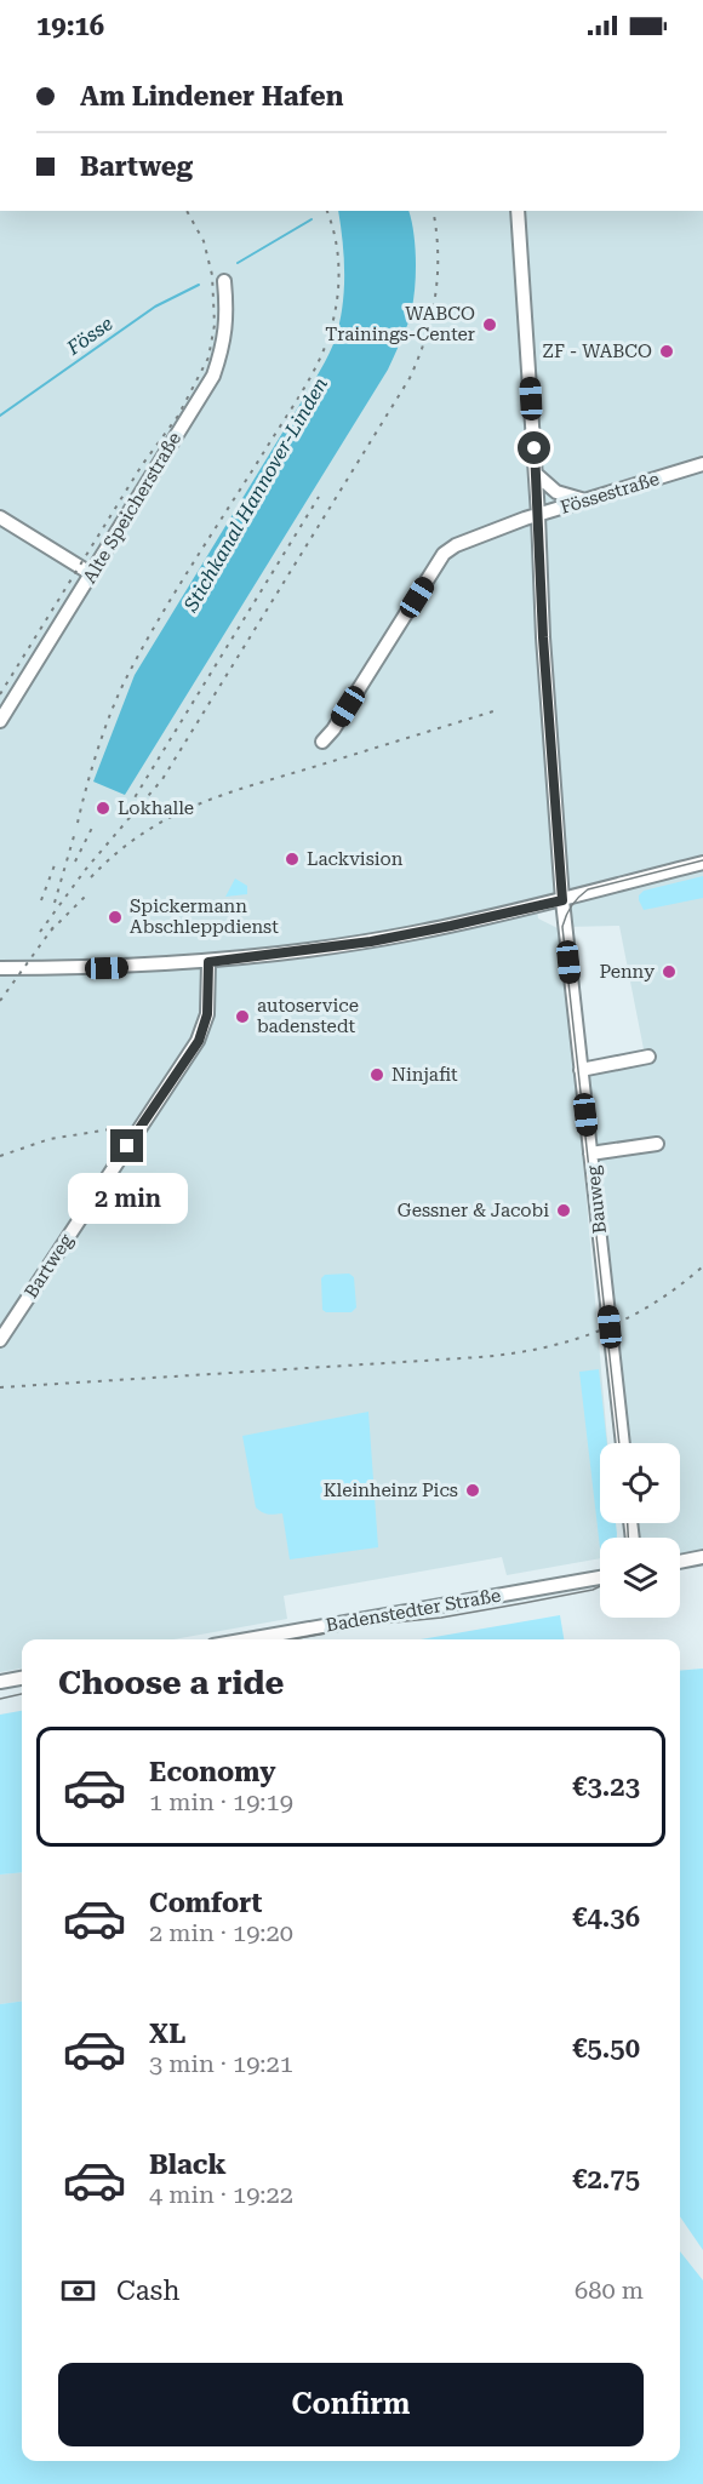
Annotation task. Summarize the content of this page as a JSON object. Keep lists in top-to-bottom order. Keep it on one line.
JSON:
{"streets":{"street":["Fössestraße","Alte Speicherstraße","Bauweg","Bartweg","Badenstedter Straße"]},"crossings":[["Fössestraße","Bauweg"]],"water":["Fösse","Stichkanal Hannover-Linden"],"places":["WABCO Trainings-Center","ZF - WABCO","Lokhalle","Lackvision","Spickermann Abschleppdienst","Penny","autoservice badenstedt","Ninjafit","Gessner & Jacobi","Kleinheinz Pics"],"page":{"status":"19:16","banner":["Am Lindener Hafen","Bartweg"],"bubble":"2 min","heading":"Choose a ride","list":[{"name":"Economy","note":"1 min · 19:19","value":"€3.23"},{"name":"Comfort","note":"2 min · 19:20","value":"€4.36"},{"name":"XL","note":"3 min · 19:21","value":"€5.50"},{"name":"Black","note":"4 min · 19:22","value":"€2.75"}],"pay":["Cash","680 m"],"buttons":"Confirm"}}
